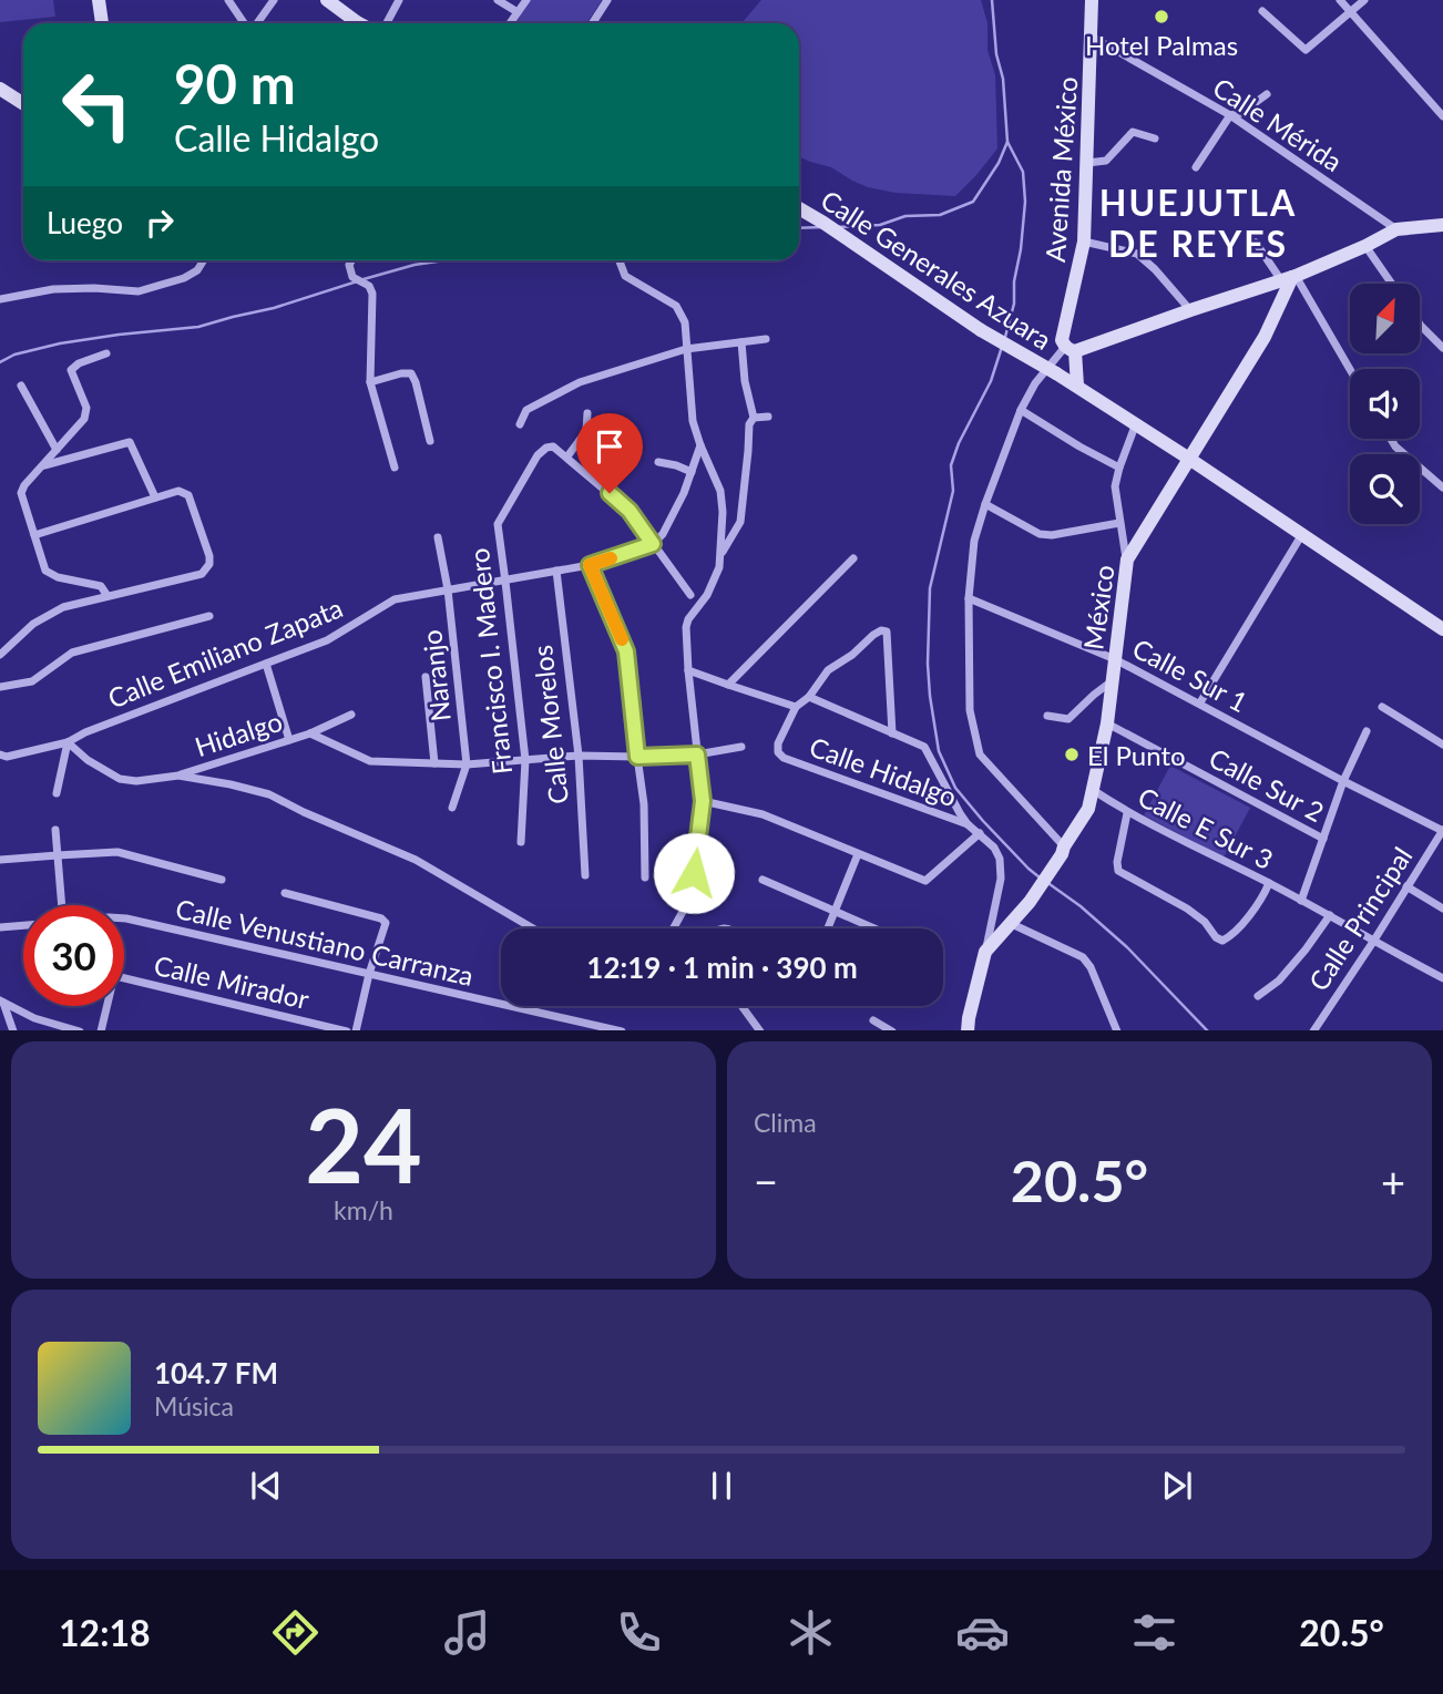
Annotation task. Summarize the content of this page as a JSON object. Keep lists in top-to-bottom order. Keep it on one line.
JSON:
{"streets":{"street":["Calle Mérida","Avenida México","Calle Generales Azuara","México","Calle Emiliano Zapata","Francisco I. Madero","Calle Sur 1","Naranjo","Calle Morelos","Hidalgo","Calle Hidalgo","Calle Sur 2","Calle E Sur 3","Calle Principal","Calle Venustiano Carranza","Calle Mirador"]},"crossings":[["Calle Mérida","Avenida México"],["Avenida México","Calle Generales Azuara"],["Calle Generales Azuara","México"],["México","Calle Sur 1"],["México","Calle Sur 2"],["México","Calle E Sur 3"],["Calle Emiliano Zapata","Francisco I. Madero"],["Calle Emiliano Zapata","Naranjo"],["Calle Emiliano Zapata","Calle Morelos"],["Calle E Sur 3","Calle Principal"]],"districts":["HUEJUTLA DE REYES"],"places":["Hotel Palmas","El Punto"],"north":"top right","page":{"turn":["90 m","Calle Hidalgo"],"then":"Luego","limit":"30","trip":"12:19 · 1 min · 390 m","tile":[["24","km/h"],"Clima"],"heat":["−","20.5°","+"],"song":["104.7 FM","Música"],"tabs":["12:18","20.5°"]}}
